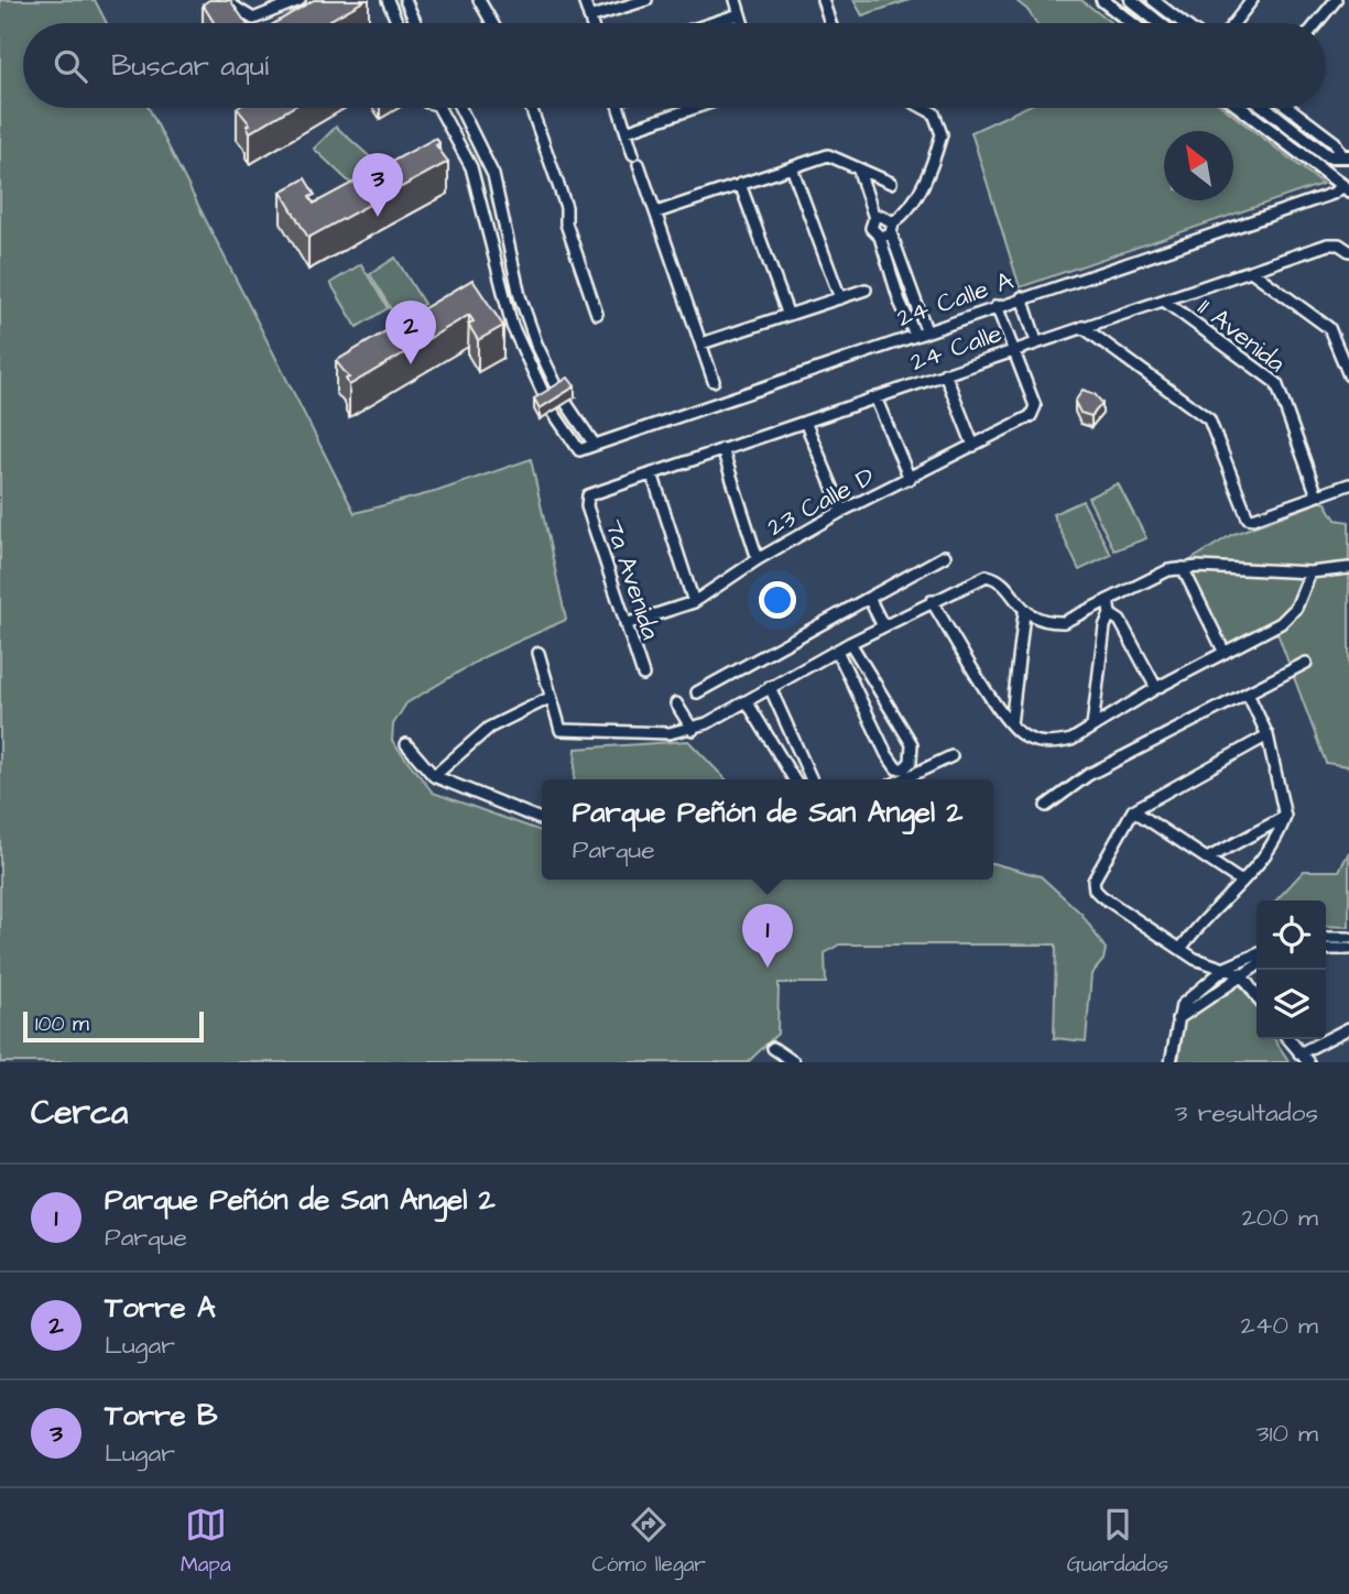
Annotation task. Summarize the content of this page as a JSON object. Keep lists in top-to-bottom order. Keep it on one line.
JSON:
{"streets":{"street":["24 Calle A","11 Avenida","24 Calle","23 Calle D","7a Avenida"]},"crossings":[["11 Avenida","24 Calle"],["24 Calle","23 Calle D"],["24 Calle","7a Avenida"],["23 Calle D","7a Avenida"]],"scale_bar":"100 m","north":"top left","page":{"search":"Buscar aquí","pins":["3","2","1"],"popup":["Parque Peñón de San Angel 2","Parque"],"scale":"100 m","heading":["Cerca","3 resultados"],"list":[{"mark":"1","name":"Parque Peñón de San Angel 2","note":"Parque","value":"200 m"},{"mark":"2","name":"Torre A","note":"Lugar","value":"240 m"},{"mark":"3","name":"Torre B","note":"Lugar","value":"310 m"}],"nav":["Mapa","Cómo llegar","Guardados"]}}
